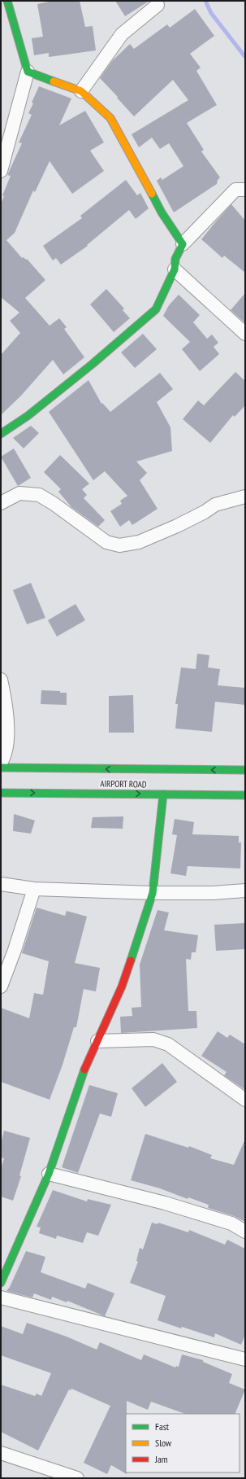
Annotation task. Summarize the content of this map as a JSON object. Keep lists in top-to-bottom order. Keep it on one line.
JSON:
{"streets":{"street":["AIRPORT ROAD"]},"legend":["Fast","Slow","Jam"]}
